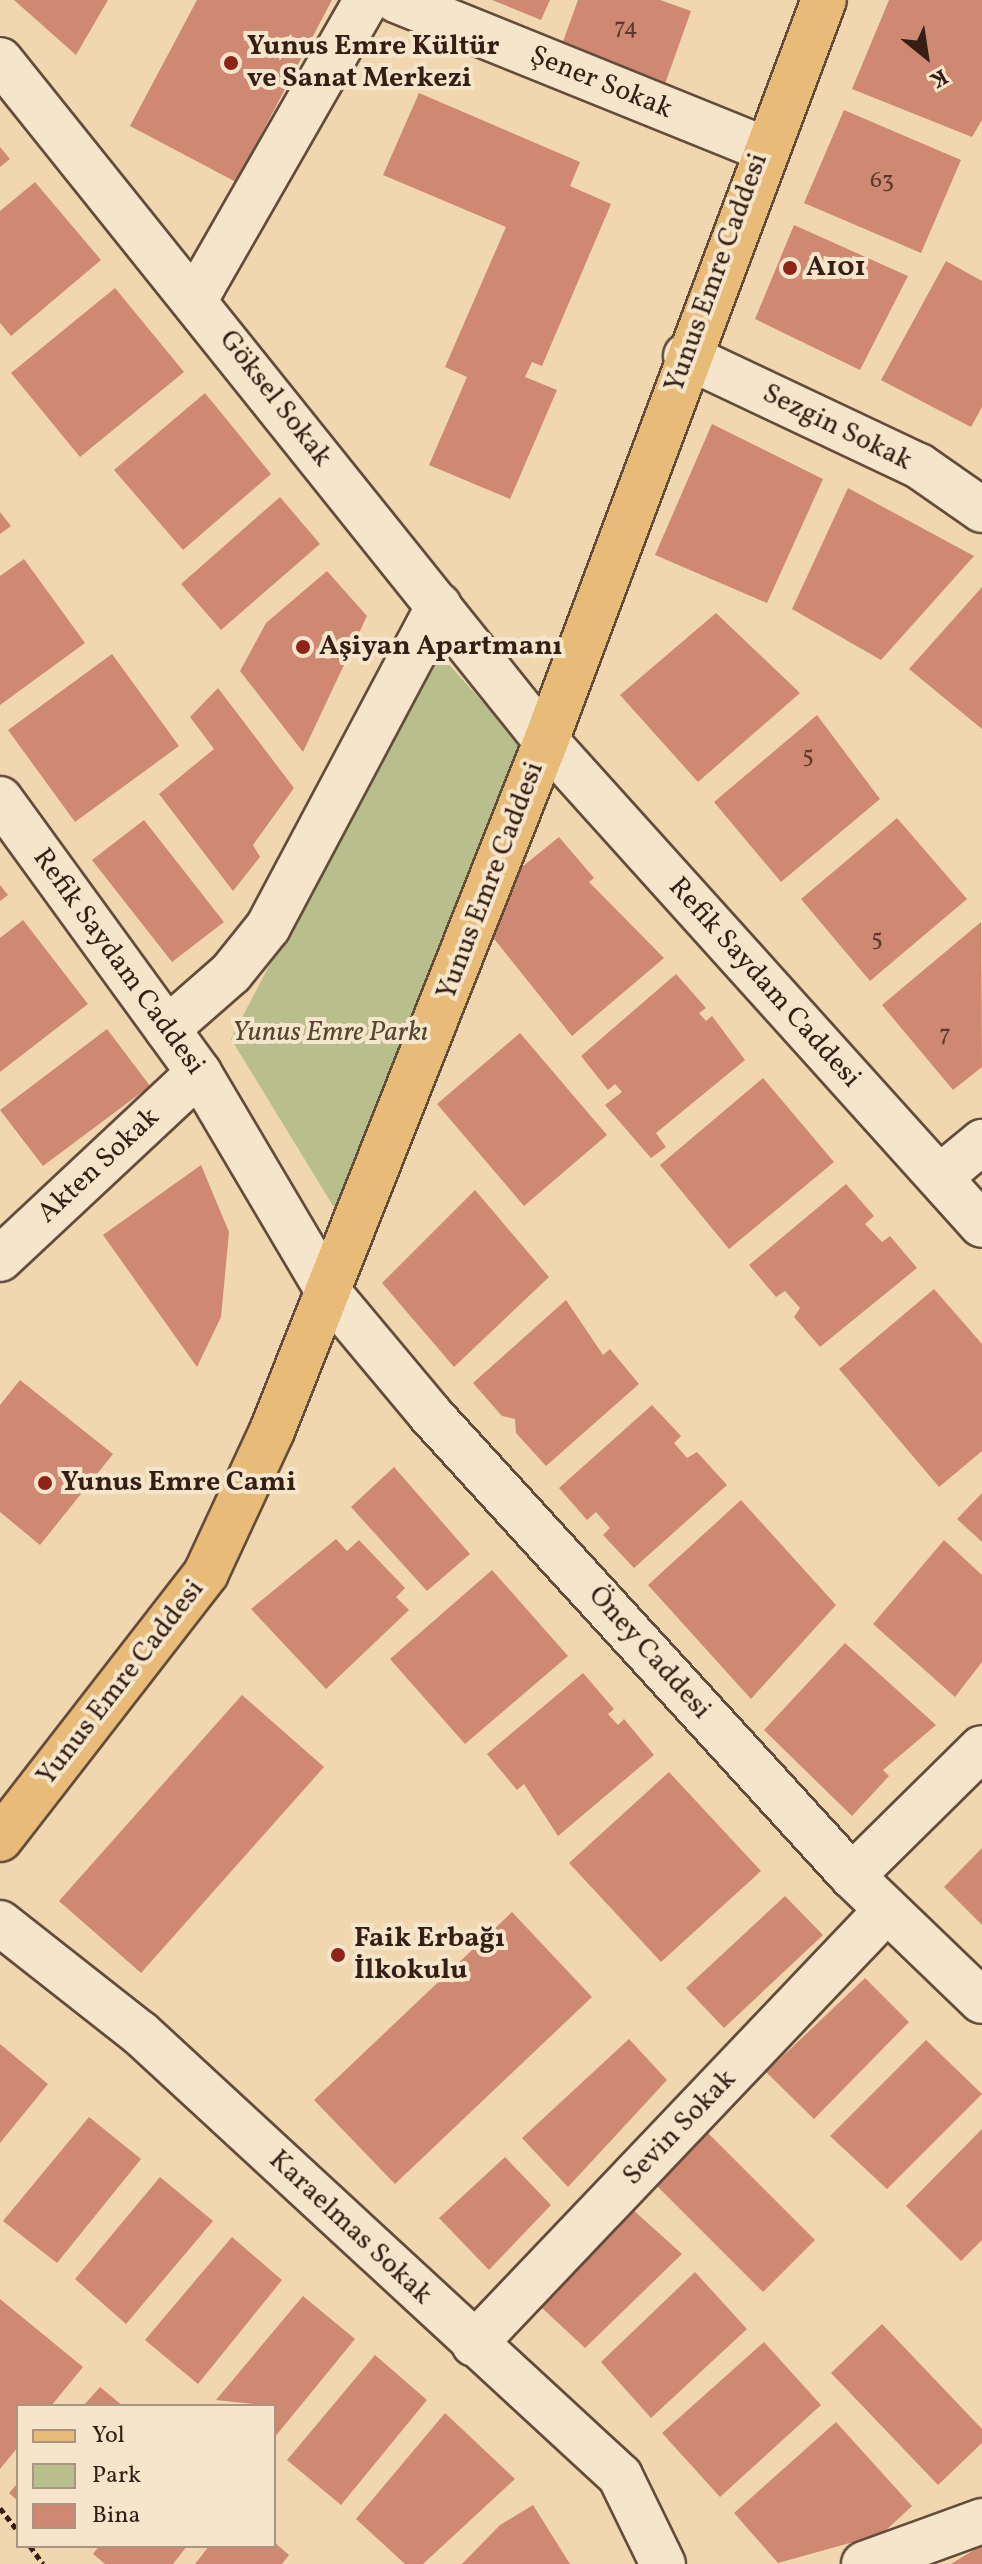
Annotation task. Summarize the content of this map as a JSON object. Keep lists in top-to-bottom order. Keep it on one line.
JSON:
{"streets":{"main road":["Yunus Emre Caddesi"],"street":["Şener Sokak","Göksel Sokak","Sezgin Sokak","Refik Saydam Caddesi","Akten Sokak","Öney Caddesi","Sevin Sokak","Karaelmas Sokak"]},"crossings":[["Şener Sokak","Yunus Emre Caddesi"],["Yunus Emre Caddesi","Göksel Sokak"],["Yunus Emre Caddesi","Sezgin Sokak"],["Yunus Emre Caddesi","Refik Saydam Caddesi"],["Yunus Emre Caddesi","Öney Caddesi"],["Göksel Sokak","Refik Saydam Caddesi"],["Refik Saydam Caddesi","Akten Sokak"],["Refik Saydam Caddesi","Öney Caddesi"],["Öney Caddesi","Sevin Sokak"],["Sevin Sokak","Karaelmas Sokak"]],"parks":["Yunus Emre Parkı"],"places":["Yunus Emre Kültür ve Sanat Merkezi","A101","Aşiyan Apartmanı","Yunus Emre Cami","Faik Erbağı İlkokulu"],"house_numbers":["74","63","5","5","7"],"legend":["Yol","Park","Bina"],"north":"bottom right"}
